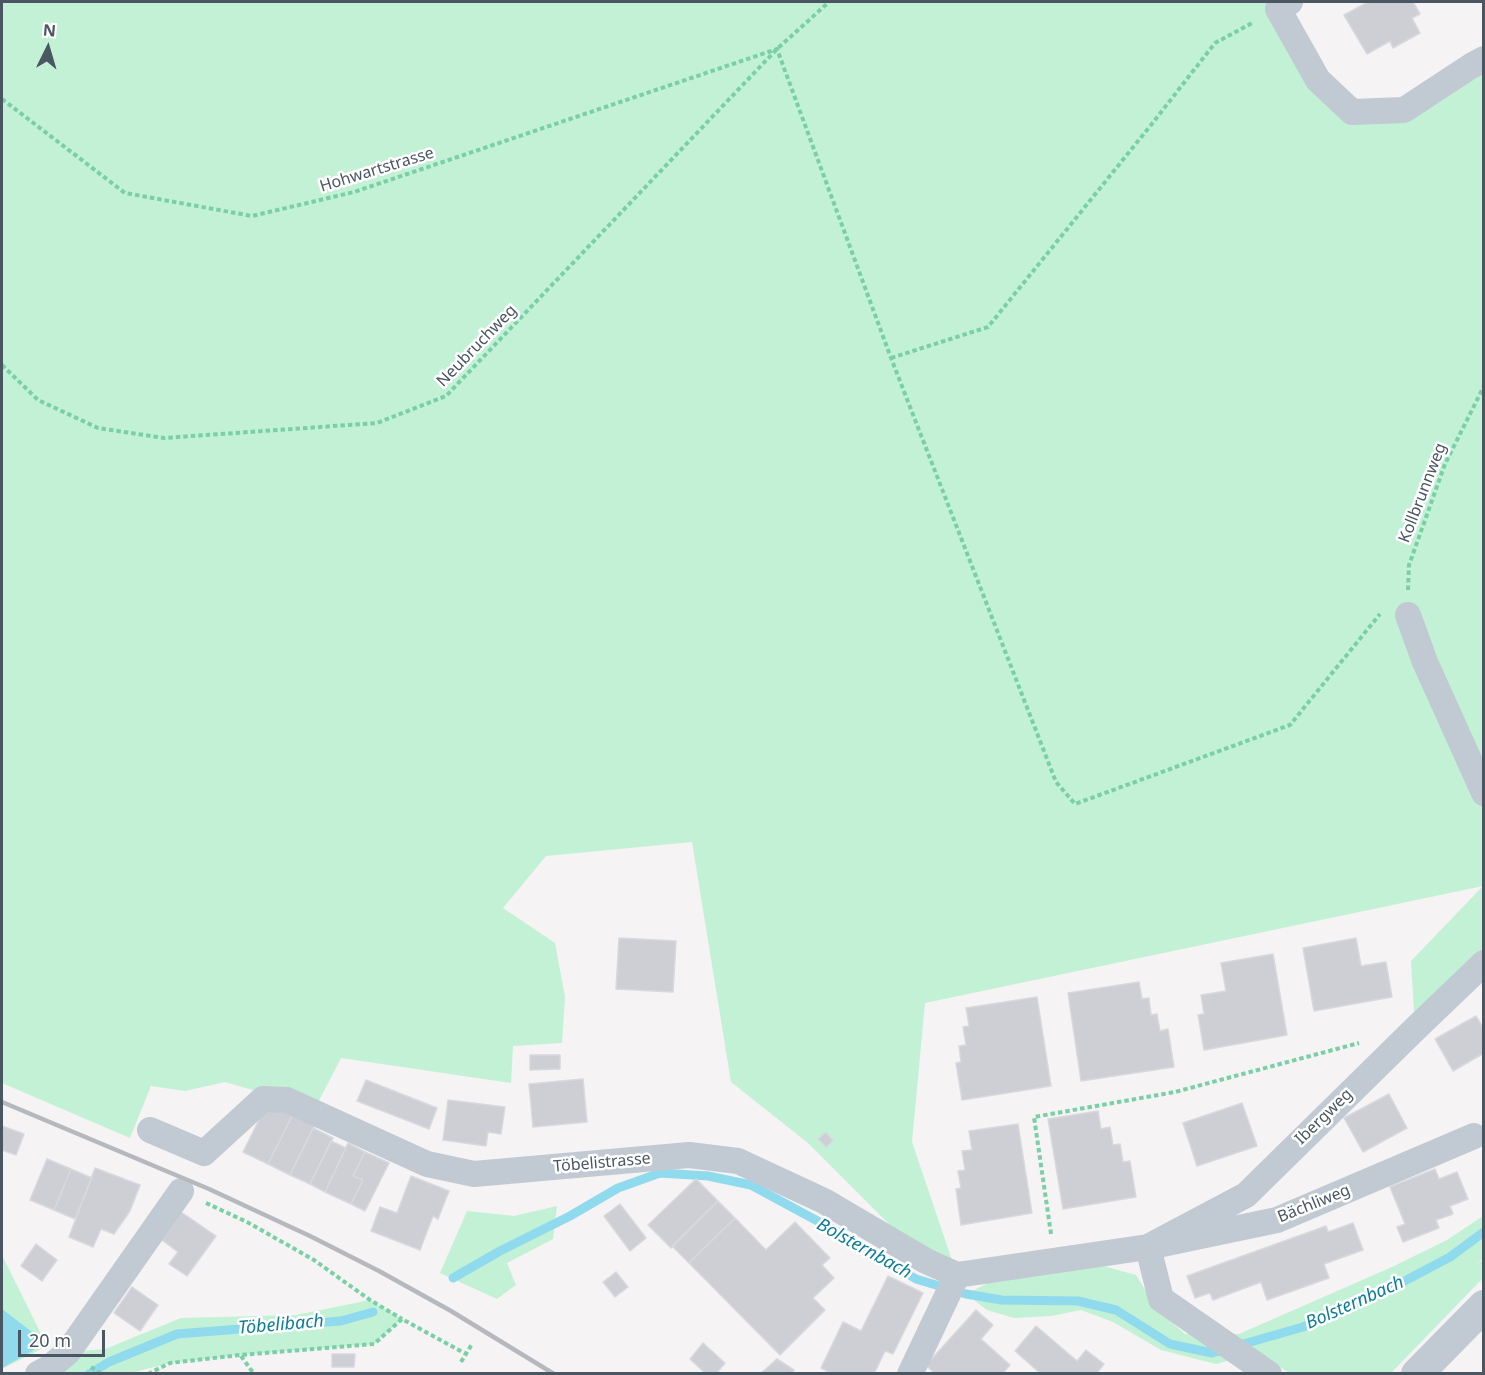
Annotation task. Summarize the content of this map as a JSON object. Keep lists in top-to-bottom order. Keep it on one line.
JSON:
{"streets":{"street":["Ibergweg","Töbelistrasse","Bächliweg"],"path":["Hohwartstrasse","Neubruchweg","Kollbrunnweg"]},"crossings":[["Hohwartstrasse","Neubruchweg"],["Ibergweg","Töbelistrasse"],["Ibergweg","Bächliweg"]],"water":["Bolsternbach","Töbelibach"],"scale_bar":"20 m","north":"top"}
